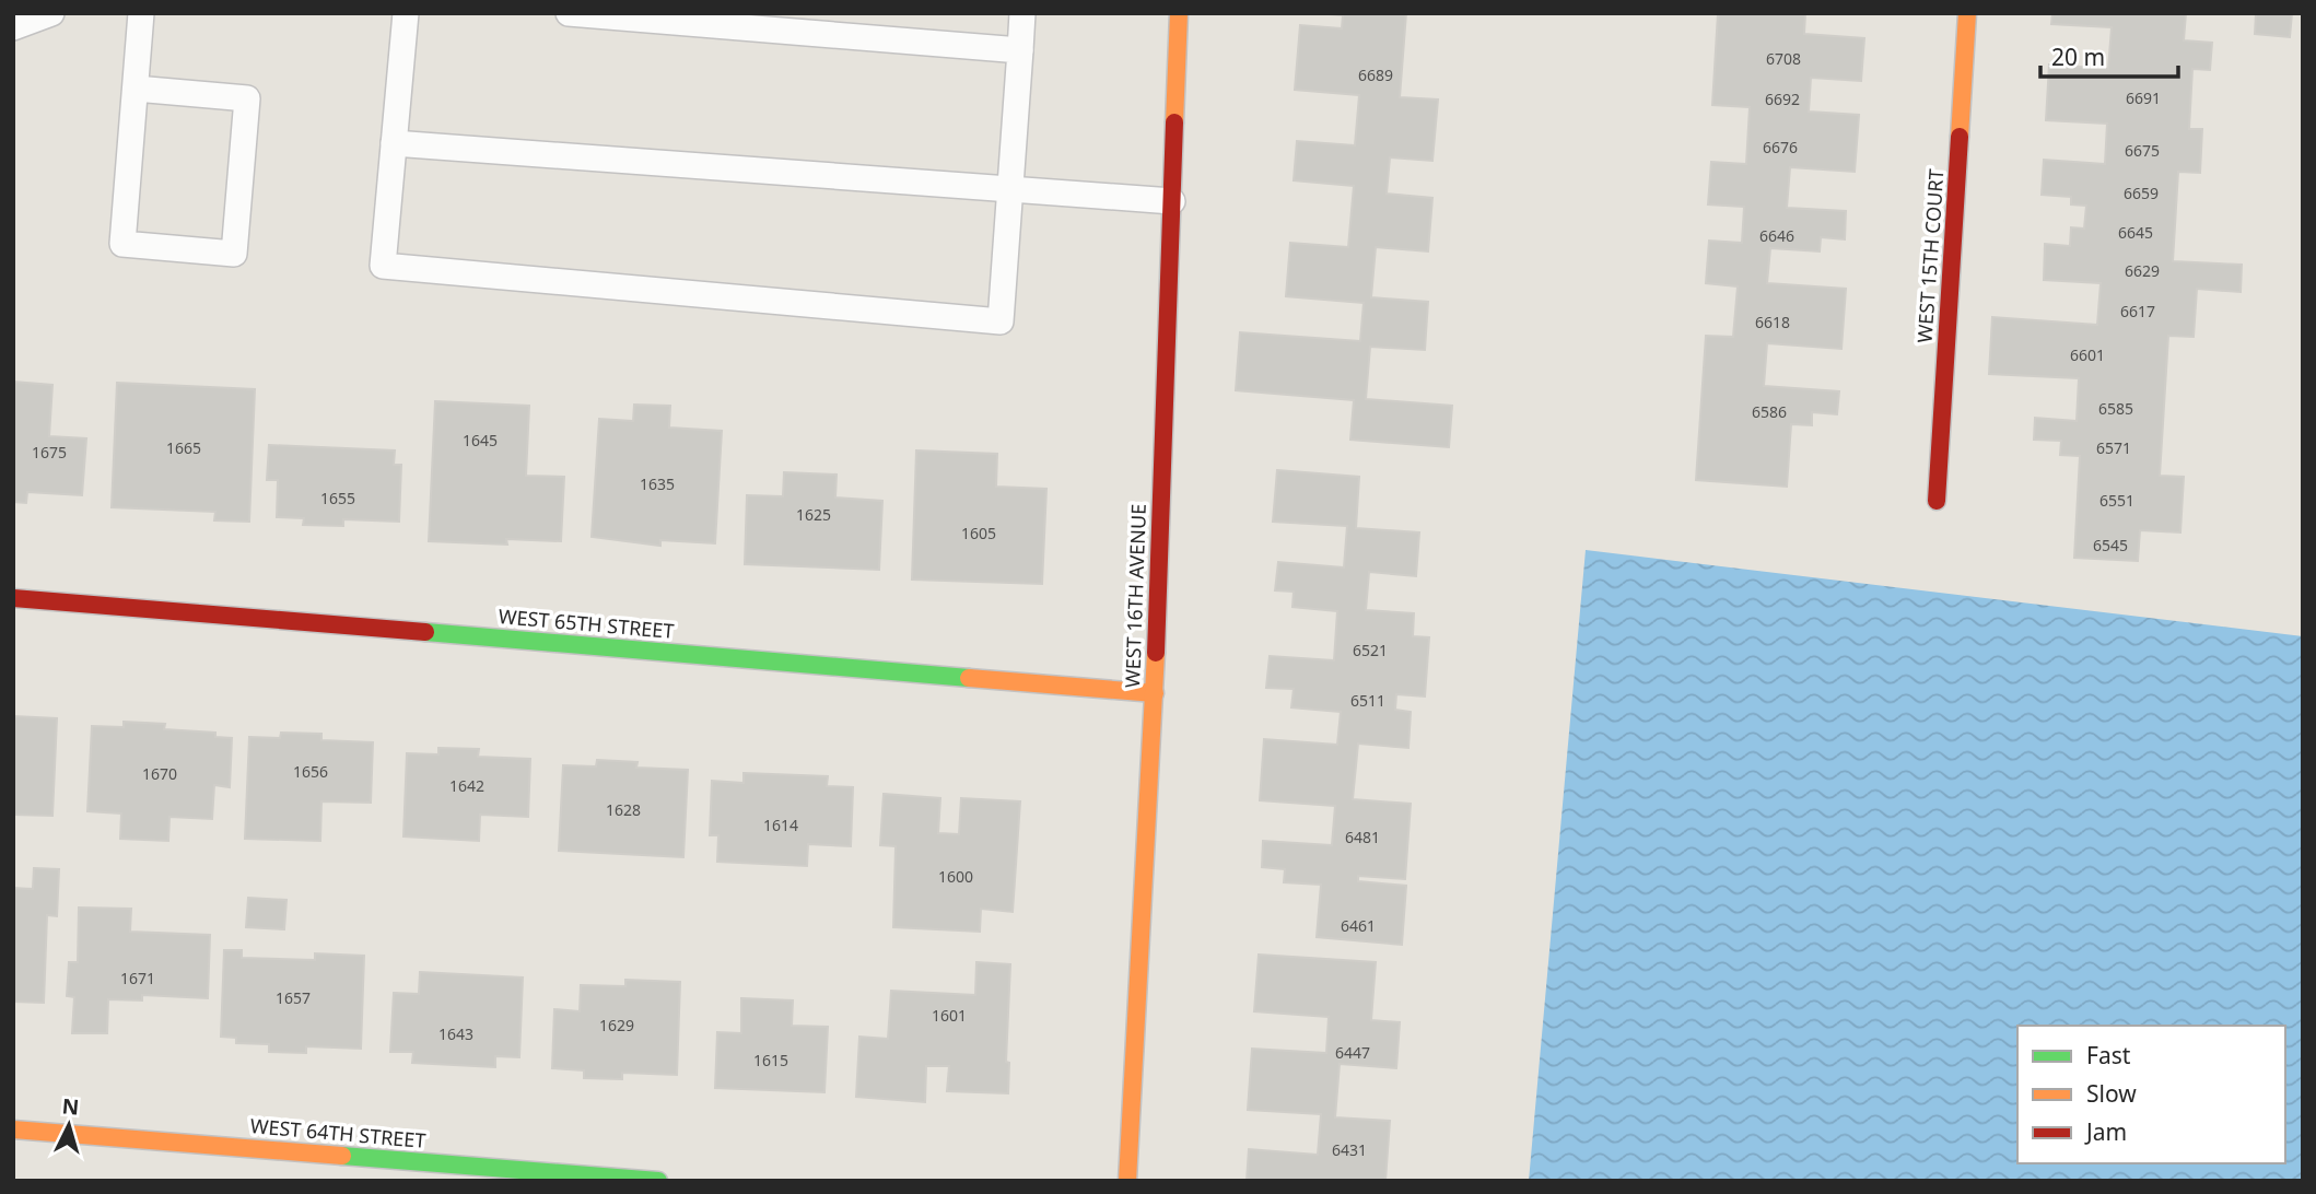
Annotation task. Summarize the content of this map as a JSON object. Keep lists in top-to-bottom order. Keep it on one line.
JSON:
{"streets":{"street":["WEST 15TH COURT","WEST 16TH AVENUE","WEST 65TH STREET","WEST 64TH STREET"]},"crossings":[["WEST 16TH AVENUE","WEST 65TH STREET"]],"house_numbers":["6708","6689","6691","6692","6676","6675","6659","6645","6646","6629","6617","6618","6601","6585","6586","1645","1665","6571","1675","1635","1655","6551","1625","1605","6545","6521","6511","1656","1670","1642","1628","1614","6481","1600","6461","1671","1657","1601","1629","1643","6447","1615","6431"],"legend":["Fast","Slow","Jam"],"scale_bar":"20 m","north":"top"}
